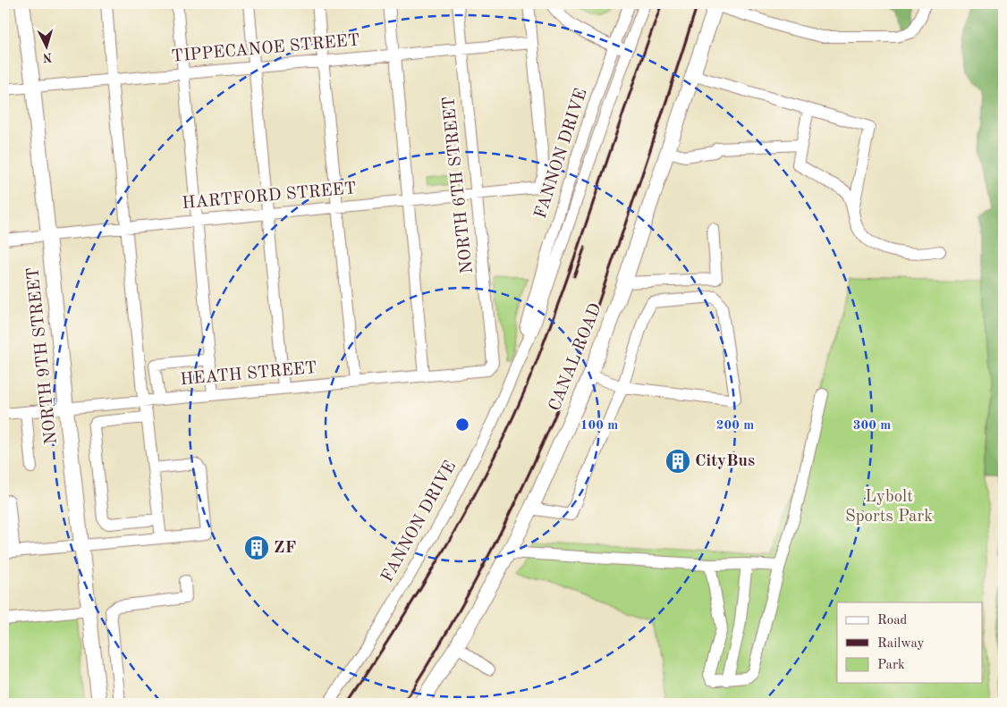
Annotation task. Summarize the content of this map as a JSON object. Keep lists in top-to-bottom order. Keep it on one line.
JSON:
{"streets":{"main road":["NORTH 9TH STREET","CANAL ROAD"],"street":["TIPPECANOE STREET","FANNON DRIVE","NORTH 6TH STREET","HARTFORD STREET","HEATH STREET"]},"crossings":[["TIPPECANOE STREET","NORTH 6TH STREET"],["TIPPECANOE STREET","HARTFORD STREET"],["TIPPECANOE STREET","NORTH 9TH STREET"],["NORTH 6TH STREET","HARTFORD STREET"],["NORTH 6TH STREET","HEATH STREET"],["HARTFORD STREET","NORTH 9TH STREET"],["NORTH 9TH STREET","HEATH STREET"]],"parks":["Lybolt Sports Park"],"places":{"building":["CityBus","ZF"]},"legend":["Road","Railway","Park"],"north":"bottom","rings":["100 m","200 m","300 m"]}
